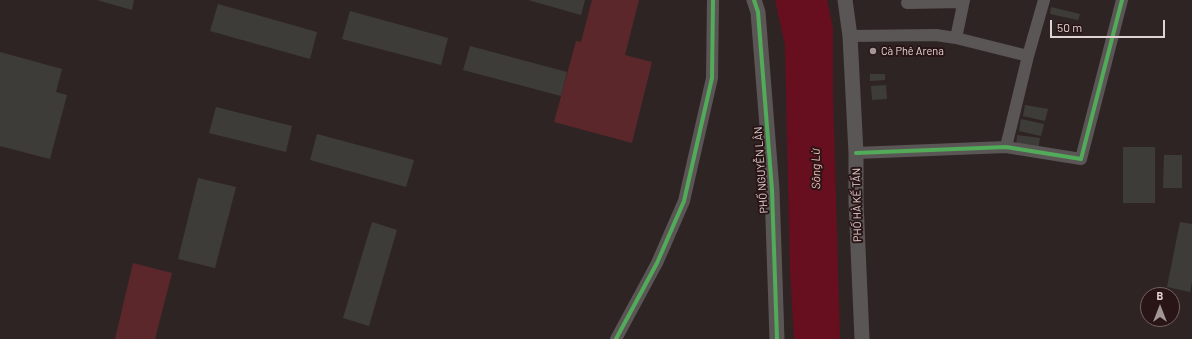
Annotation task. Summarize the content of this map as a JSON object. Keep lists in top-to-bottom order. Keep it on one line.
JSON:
{"streets":{"street":["PHỐ NGUYỄN LÂN","PHỐ HÀ KẾ TẤN"]},"water":["Sông Lừ"],"places":["Cà Phê Arena"],"scale_bar":"50 m","north":"top"}
